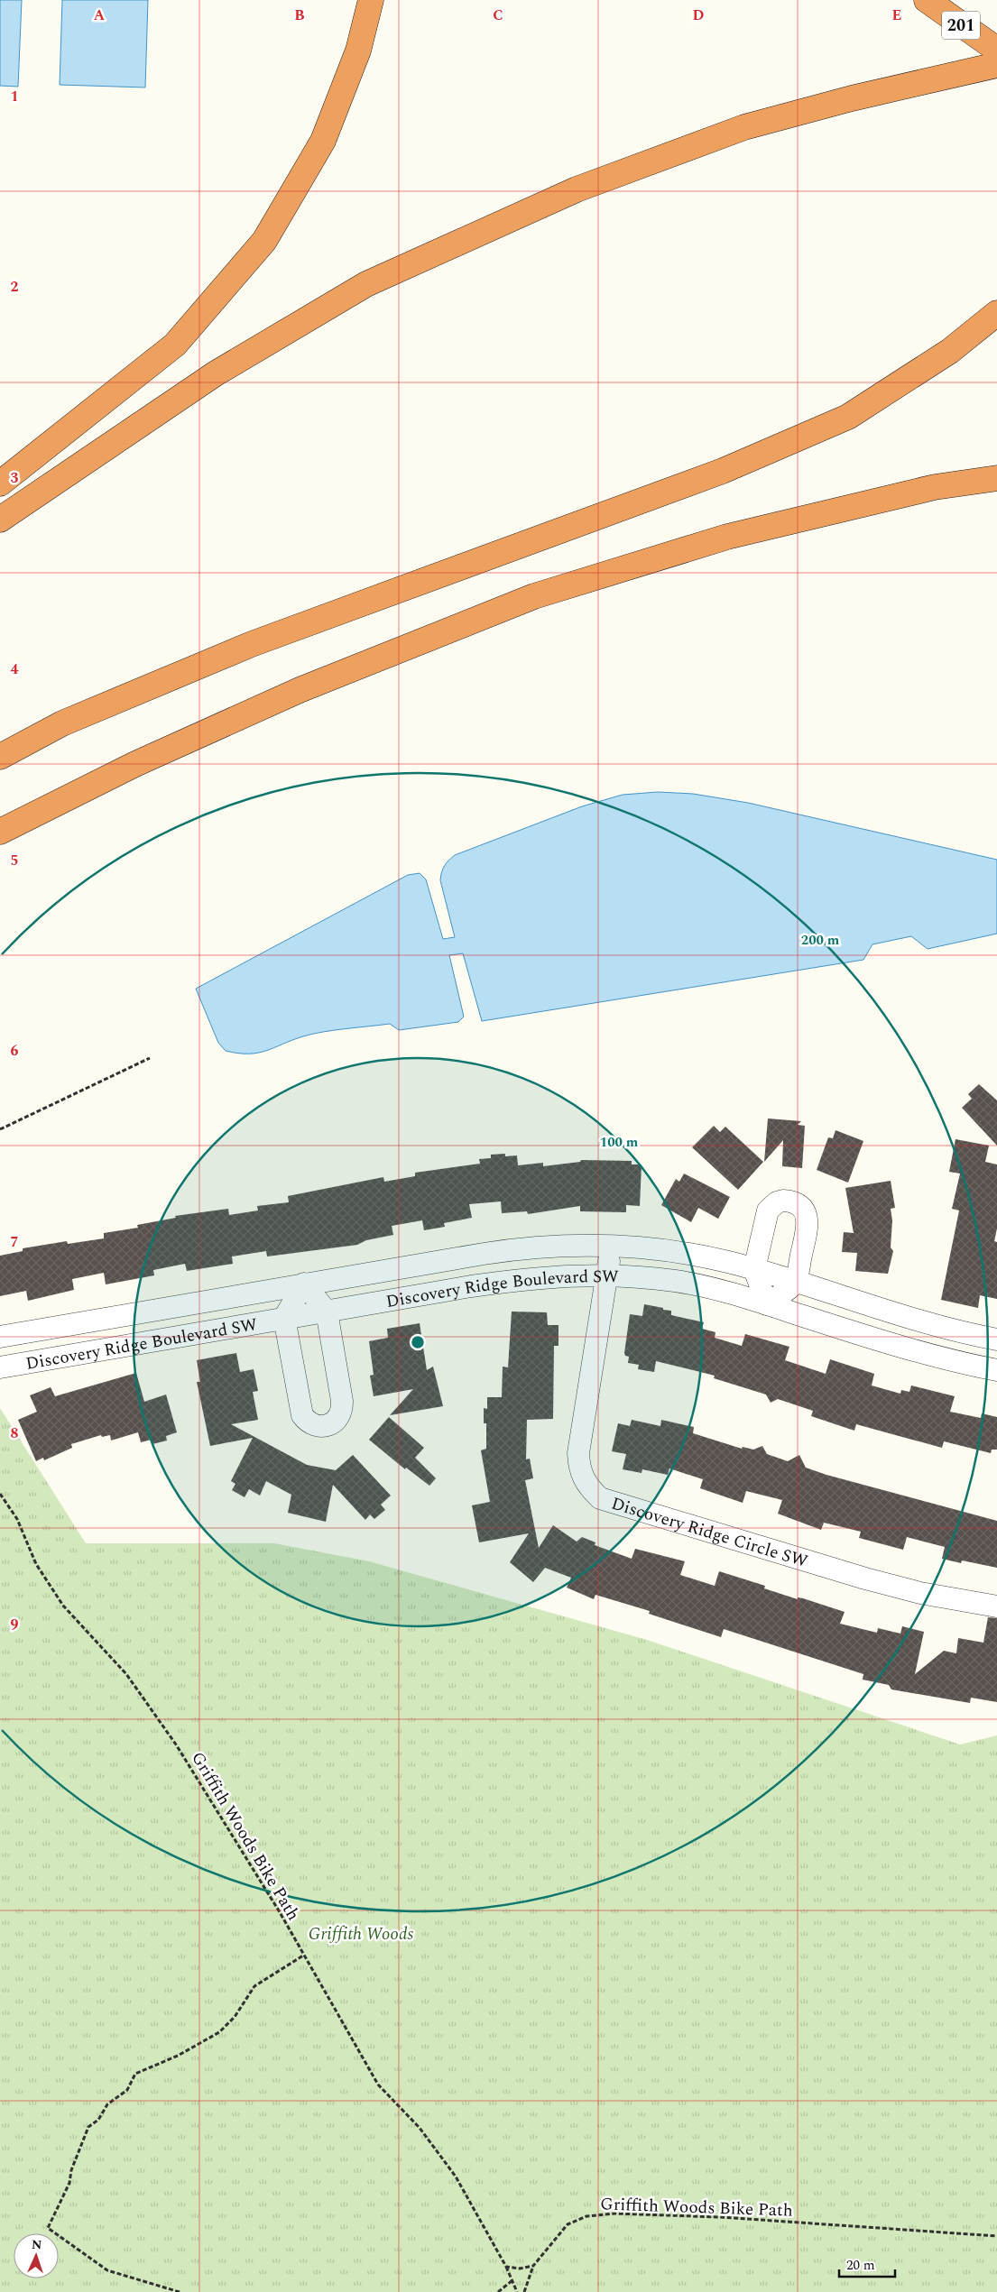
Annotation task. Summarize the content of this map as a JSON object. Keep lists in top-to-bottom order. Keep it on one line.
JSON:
{"streets":{"highway":["201"],"street":["Discovery Ridge Boulevard SW","Discovery Ridge Circle SW"],"path":["Griffith Woods Bike Path"]},"crossings":[["Discovery Ridge Boulevard SW","Discovery Ridge Circle SW"]],"parks":["Griffith Woods"],"scale_bar":"20 m","north":"top","grid":{"columns":["A","B","C","D","E"],"rows":["1","2","3","4","5","6","7","8","9"]},"rings":["200 m","100 m"]}
